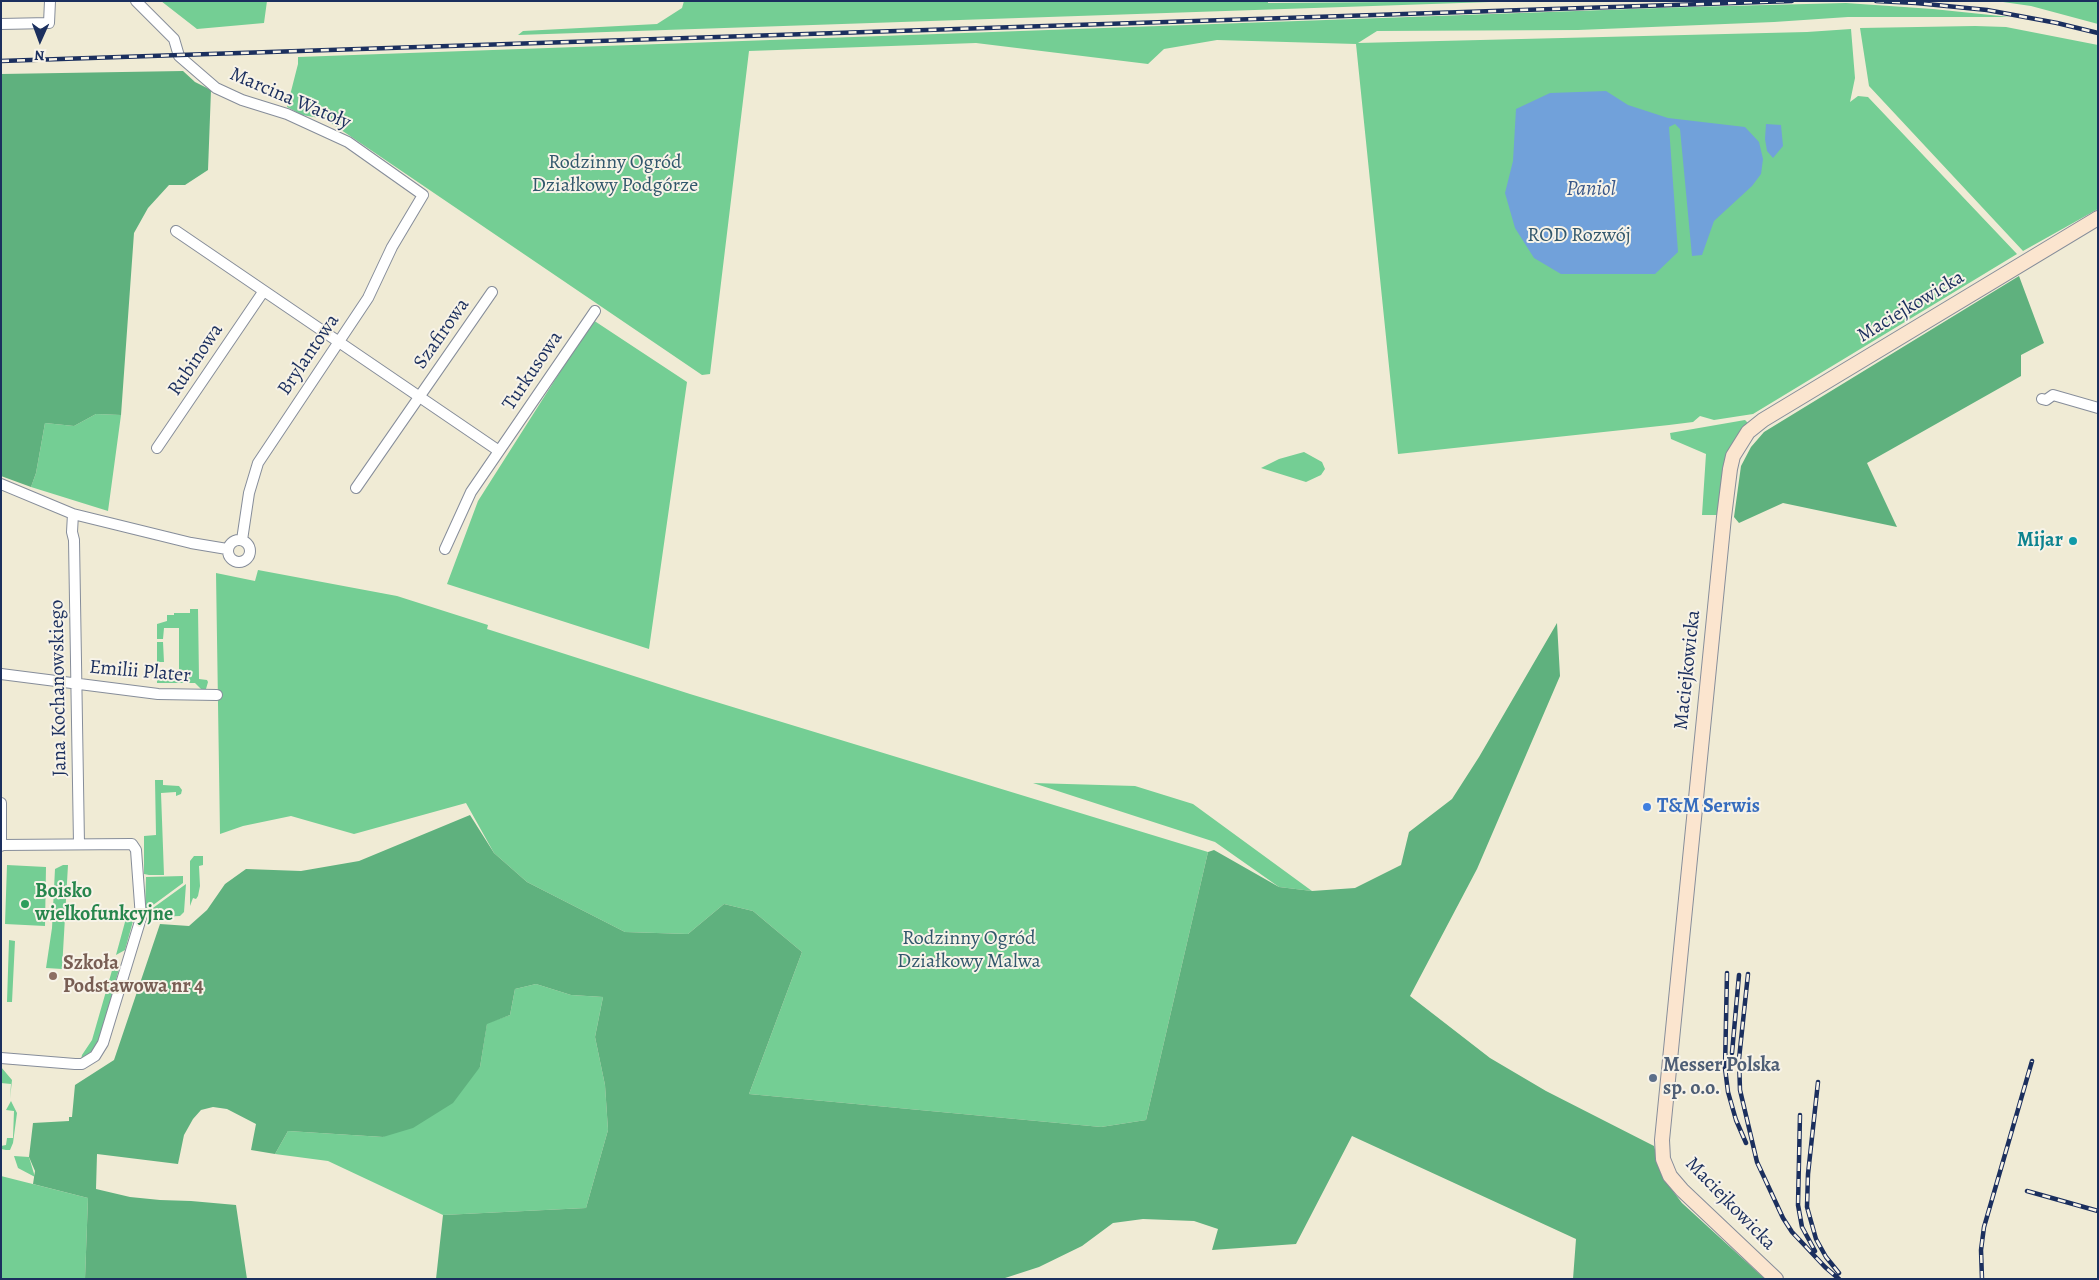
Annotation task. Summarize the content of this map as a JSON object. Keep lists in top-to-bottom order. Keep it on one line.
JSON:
{"streets":{"street":["Marcina Watoły","Maciejkowicka","Szafirowa","Brylantowa","Rubinowa","Turkusowa","Emilii Plater","Jana Kochanowskiego"]},"crossings":[["Marcina Watoły","Brylantowa"],["Szafirowa","Brylantowa"],["Emilii Plater","Jana Kochanowskiego"]],"water":["Paniol"],"parks":["Rodzinny Ogród Działkowy Podgórze","ROD Rozwój","Rodzinny Ogród Działkowy Malwa"],"places":["Mijar","T&M Serwis","Boisko wielkofunkcyjne","Szkoła Podstawowa nr 4","Messer Polska sp. o.o."],"north":"bottom"}
